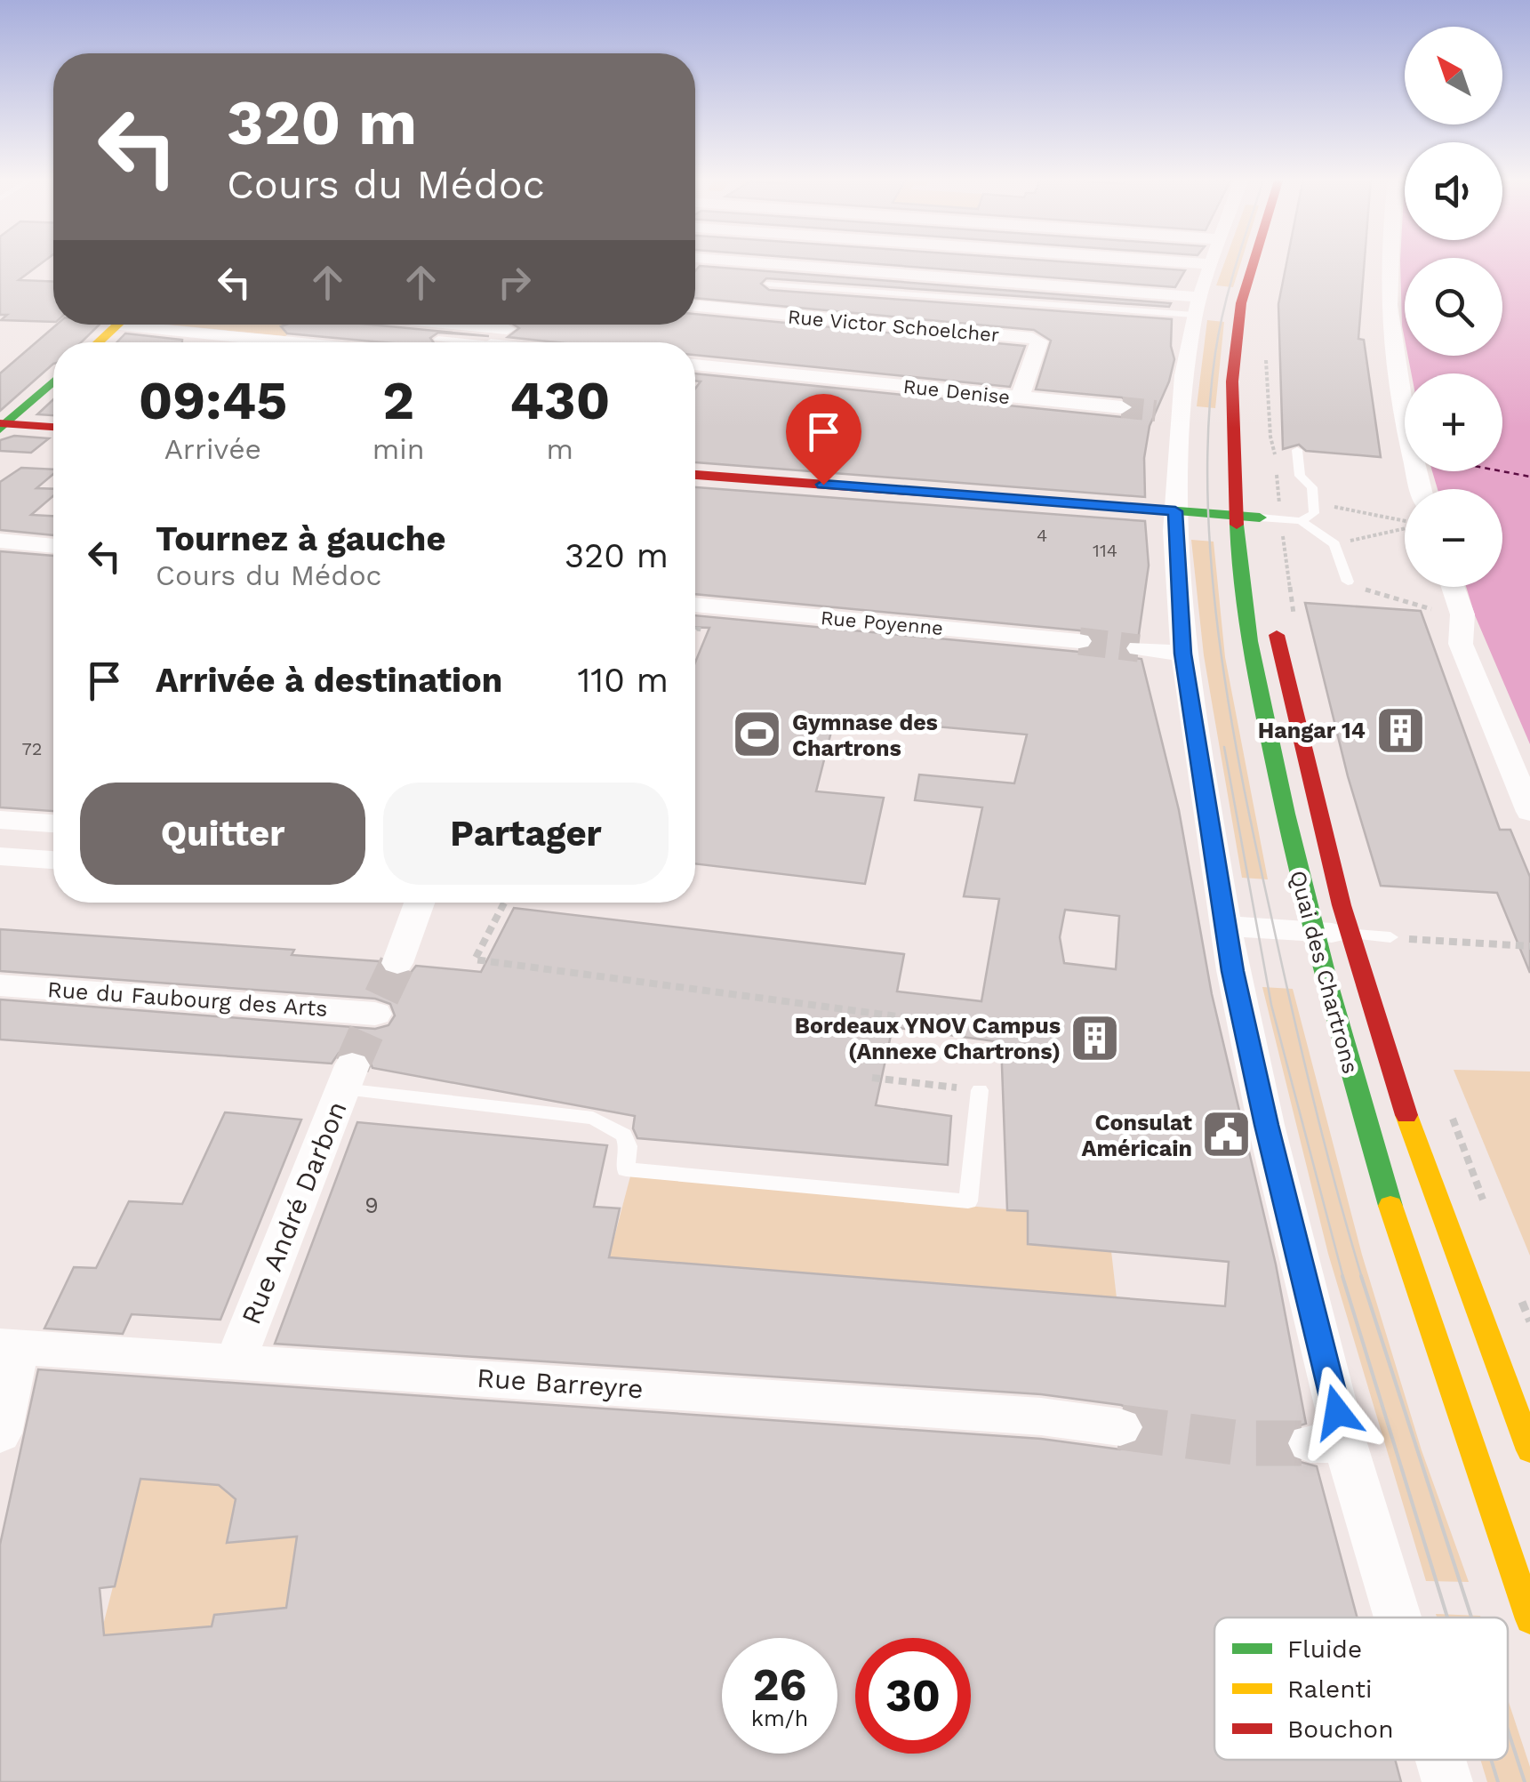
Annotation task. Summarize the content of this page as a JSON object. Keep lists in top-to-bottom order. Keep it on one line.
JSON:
{"streets":{"main road":["Quai des Chartrons"],"street":["Rue Victor Schoelcher","Rue Denise","Rue Poyenne","Rue du Faubourg des Arts","Rue André Darbon","Rue Barreyre"]},"crossings":[["Rue Victor Schoelcher","Rue Denise"],["Rue du Faubourg des Arts","Rue André Darbon"],["Rue André Darbon","Rue Barreyre"]],"places":{"building":["Hangar 14","Bordeaux YNOV Campus (Annexe Chartrons)"],"sports":["Gymnase des Chartrons"],"public building":["Consulat Américain"]},"house_numbers":["4","114","72","9"],"legend":["Fluide","Ralenti","Bouchon"],"north":"top left","page":{"map_buttons":["+","−"],"turn":["320 m","Cours du Médoc"],"eta":["09:45","Arrivée","2","min","430","m"],"list":[{"name":"Tournez à gauche","note":"Cours du Médoc","value":"320 m"},{"name":"Arrivée à destination","value":"110 m"}],"buttons":["Quitter","Partager"],"speed":"26 km/h","limit":"30"}}
